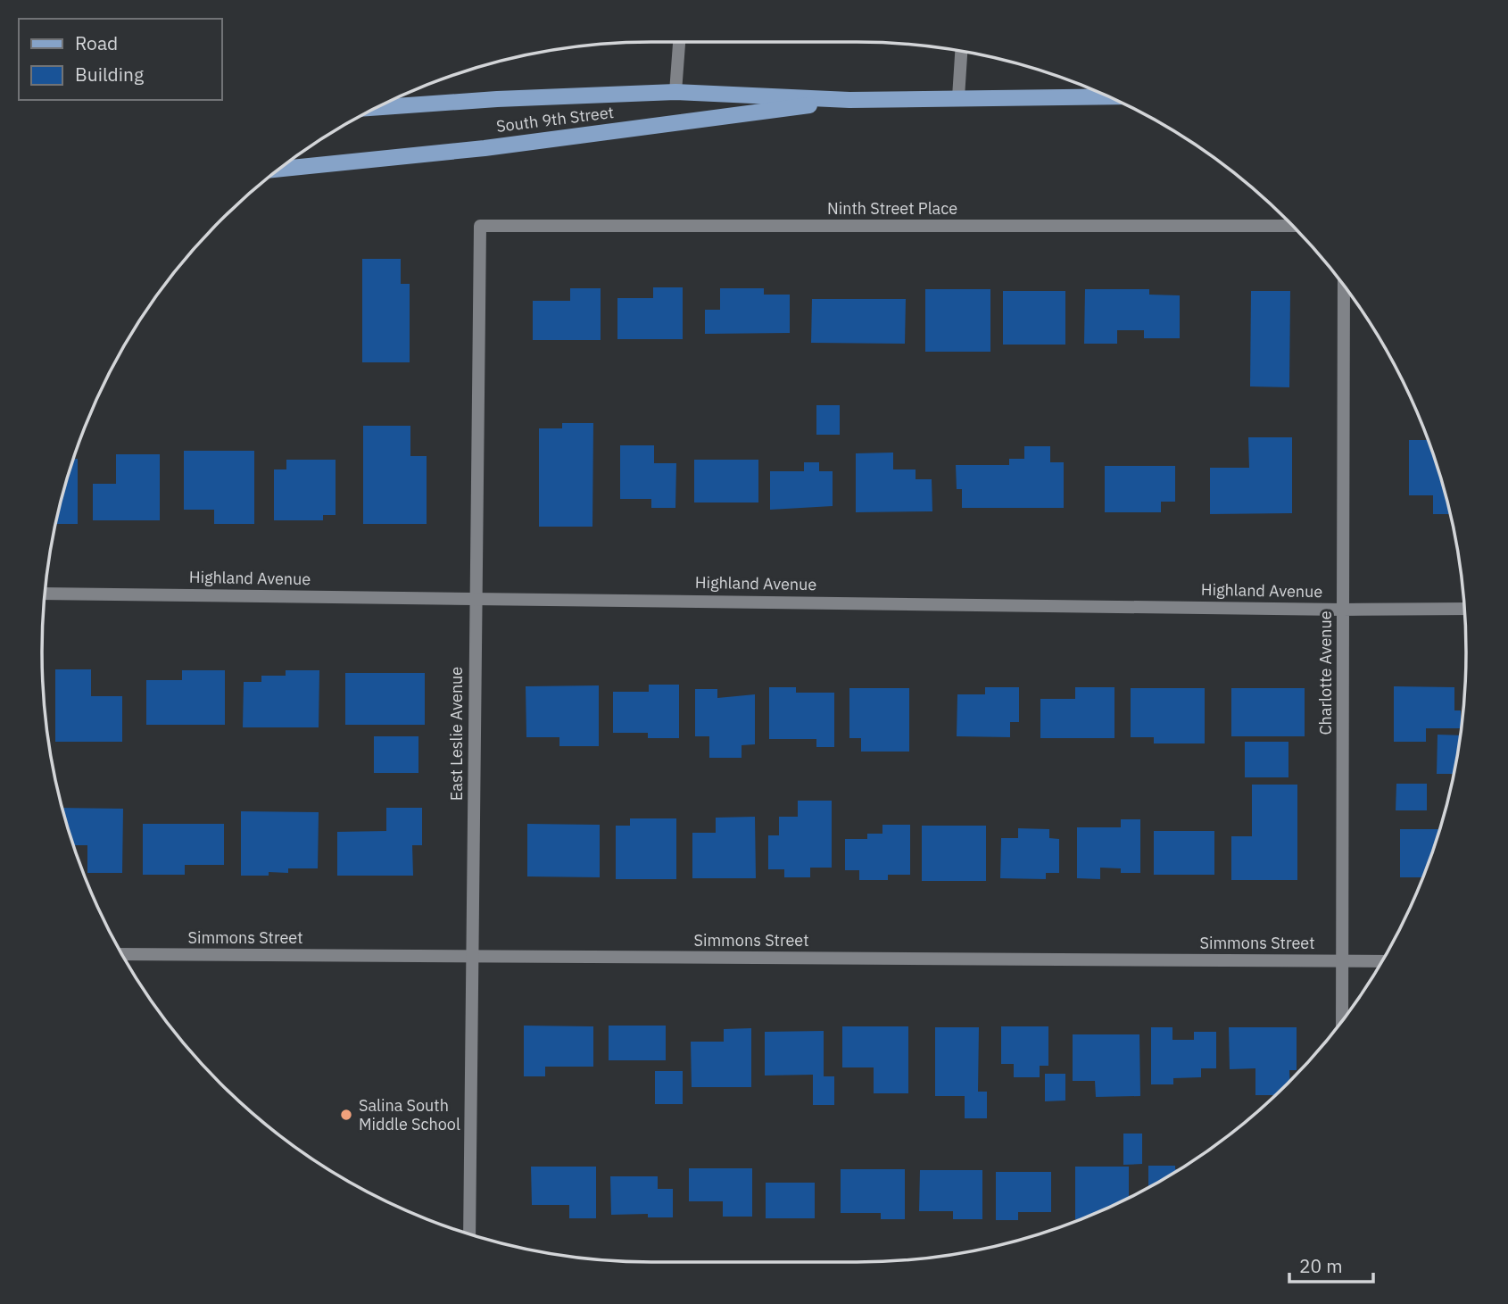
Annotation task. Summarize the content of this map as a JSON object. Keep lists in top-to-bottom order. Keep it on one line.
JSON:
{"streets":{"main road":["South 9th Street"],"street":["Ninth Street Place","Highland Avenue","Charlotte Avenue","East Leslie Avenue","Simmons Street"]},"crossings":[["Ninth Street Place","East Leslie Avenue"],["Highland Avenue","Charlotte Avenue"],["Highland Avenue","East Leslie Avenue"],["Charlotte Avenue","Simmons Street"],["East Leslie Avenue","Simmons Street"]],"places":["Salina South Middle School"],"legend":["Road","Building"],"scale_bar":"20 m"}
